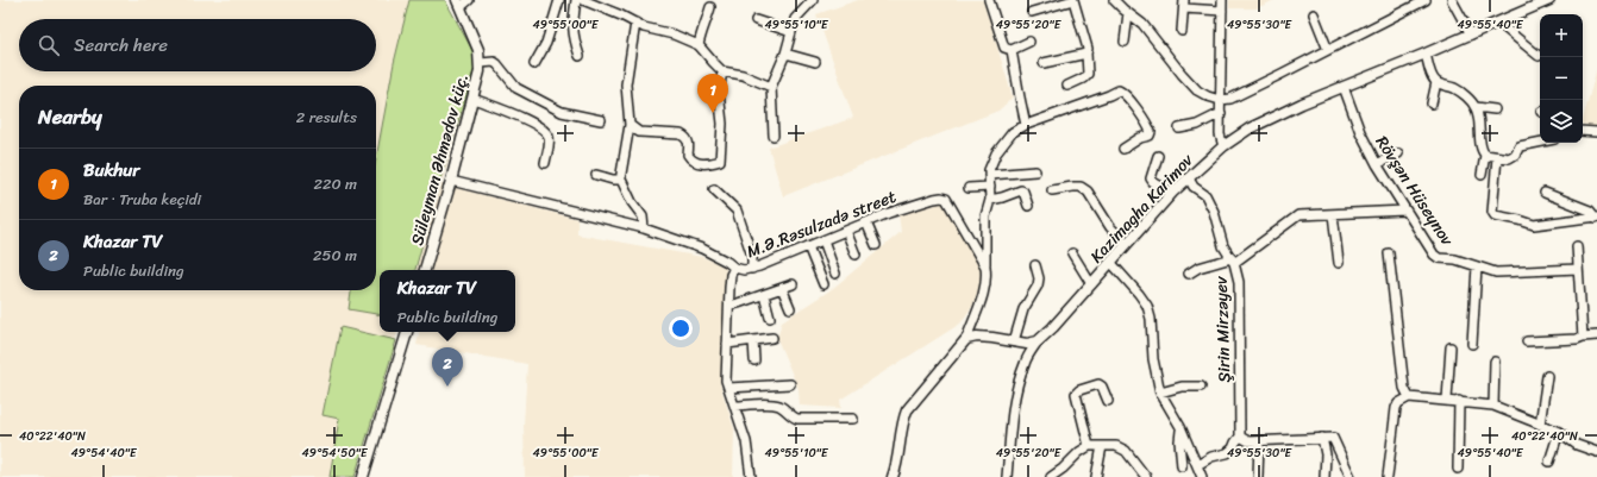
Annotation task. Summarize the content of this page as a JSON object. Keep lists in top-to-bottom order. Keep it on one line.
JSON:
{"streets":{"street":["Süleyman Əhmədov küç.","Rövşən Hüseynov","Kazimagha Karimov","M.Ə.Rəsulzadə street","Şirin Mirzəyev"]},"crossings":[["Süleyman Əhmədov küç.","M.Ə.Rəsulzadə street"],["Rövşən Hüseynov","Kazimagha Karimov"],["Kazimagha Karimov","Şirin Mirzəyev"]],"page":{"map_buttons":["+","−"],"search":"Search here","pins":["1","2"],"heading":["Nearby","2 results"],"list":[{"mark":"1","name":"Bukhur","note":"Bar · Truba keçidi","value":"220 m"},{"mark":"2","name":"Khazar TV","note":"Public building","value":"250 m"}],"popup":["Khazar TV","Public building"]},"coordinates":["49°55'00\"E","49°55'10\"E","49°55'20\"E","49°55'30\"E","49°55'40\"E","40°22'40\"N","49°54'40\"E","49°54'50\"E"]}
